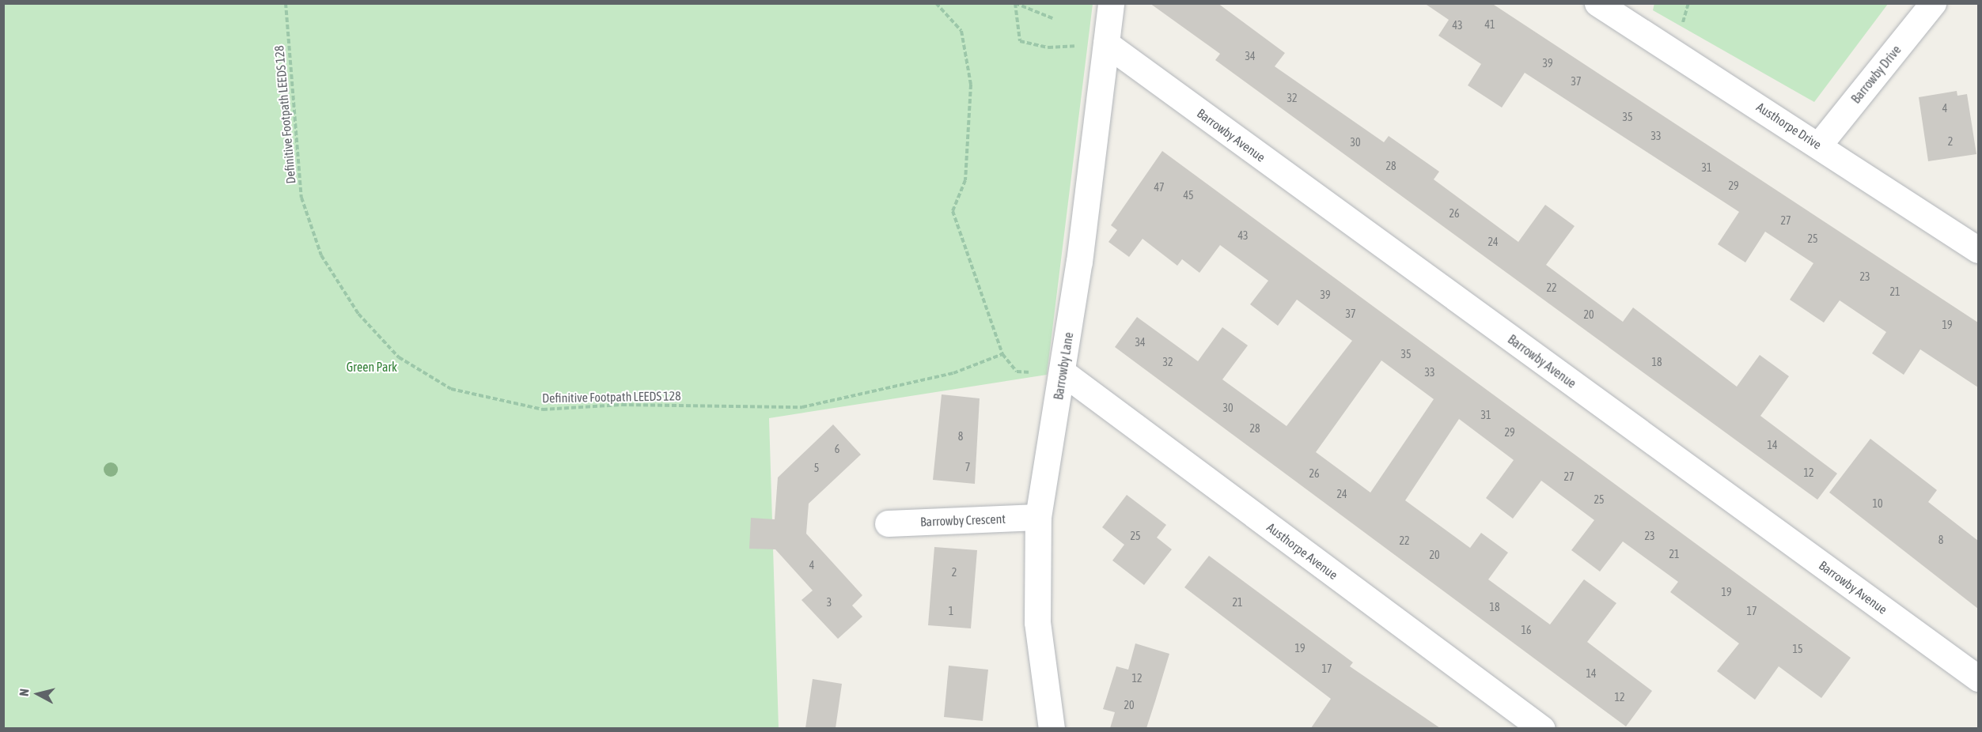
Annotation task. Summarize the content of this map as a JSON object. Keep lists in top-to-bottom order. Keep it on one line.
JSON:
{"streets":{"street":["Barrowby Drive","Austhorpe Drive","Barrowby Avenue","Barrowby Lane","Barrowby Crescent","Austhorpe Avenue"],"path":["Definitive Footpath LEEDS 128"]},"crossings":[["Barrowby Drive","Austhorpe Drive"],["Barrowby Avenue","Barrowby Lane"],["Barrowby Lane","Barrowby Crescent"],["Barrowby Lane","Austhorpe Avenue"]],"parks":["Green Park"],"house_numbers":["41","43","34","39","37","32","4","35","33","2","30","28","31","29","47","45","26","27","43","25","24","23","22","21","39","37","20","19","34","35","32","18","33","30","31","28","29","8","14","6","7","5","12","26","27","24","25","10","25","23","8","22","21","20","4","2","19","3","21","18","1","17","16","19","15","17","14","12","12","20"],"north":"left"}
